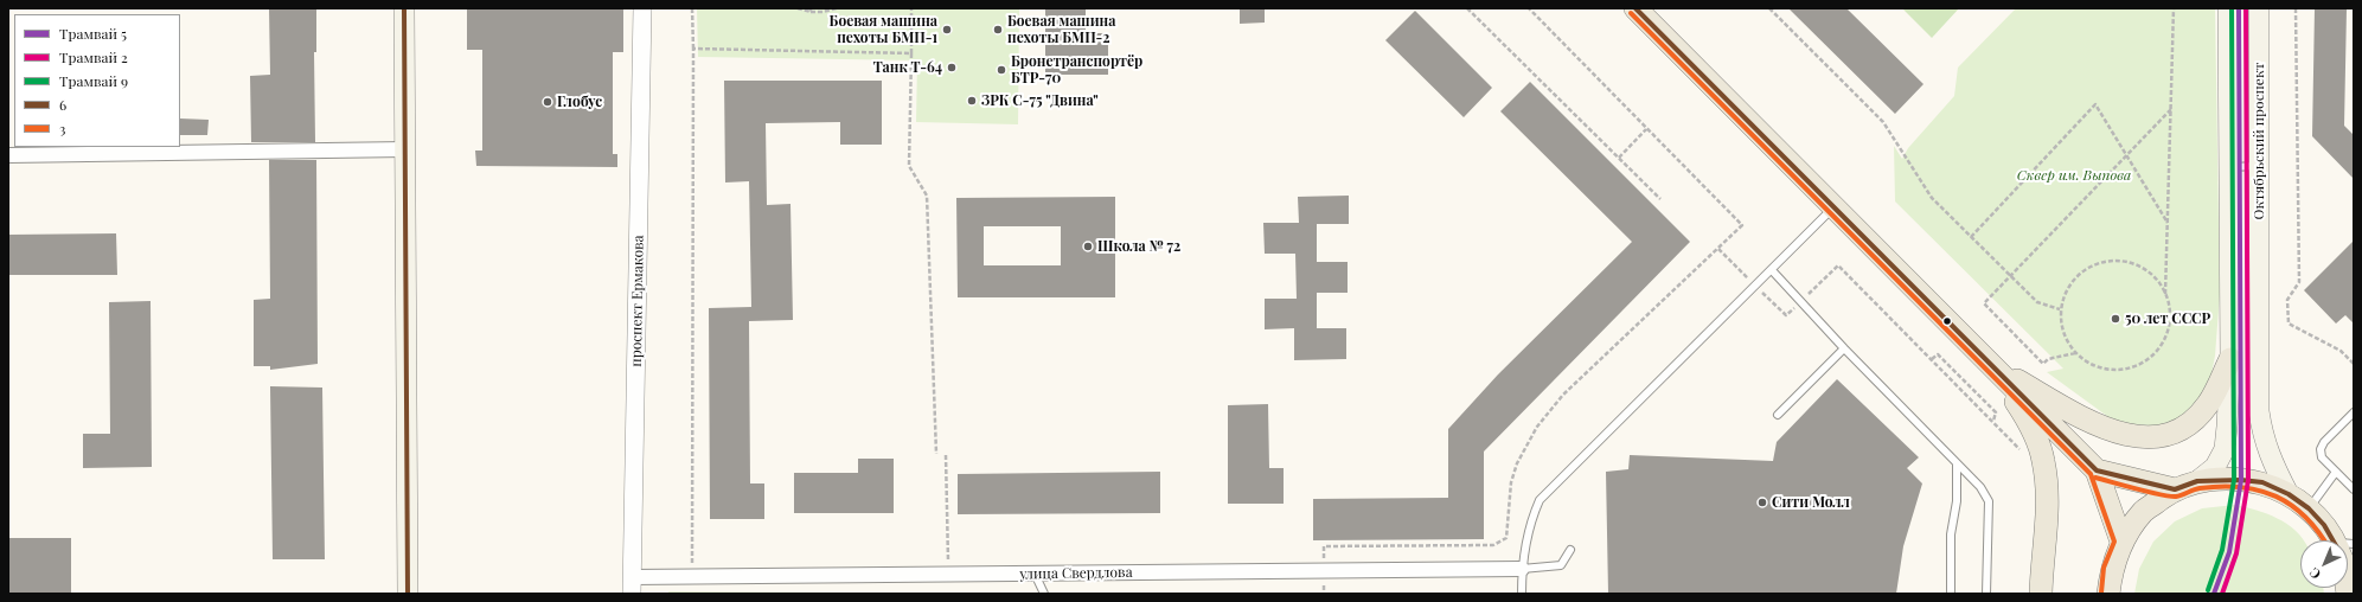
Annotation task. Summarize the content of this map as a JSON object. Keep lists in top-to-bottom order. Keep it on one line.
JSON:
{"streets":{"main road":["Октябрьский проспект"],"street":["проспект Ермакова","улица Свердлова"]},"crossings":[["проспект Ермакова","улица Свердлова"]],"parks":["Сквер им. Выпова"],"places":["Боевая машина пехоты БМП-1","Боевая машина пехоты БМП-2","Танк Т-64","Бронетранспортёр БТР-70","ЗРК С-75 \"Двина\"","Глобус","Школа № 72","50 лет СССР","Сити Молл"],"lines":["tram line 5","tram line 2","tram line 9","transit line 6","transit line 3"],"legend":["Трамвай 5","Трамвай 2","Трамвай 9","6","3"],"north":"bottom left"}
